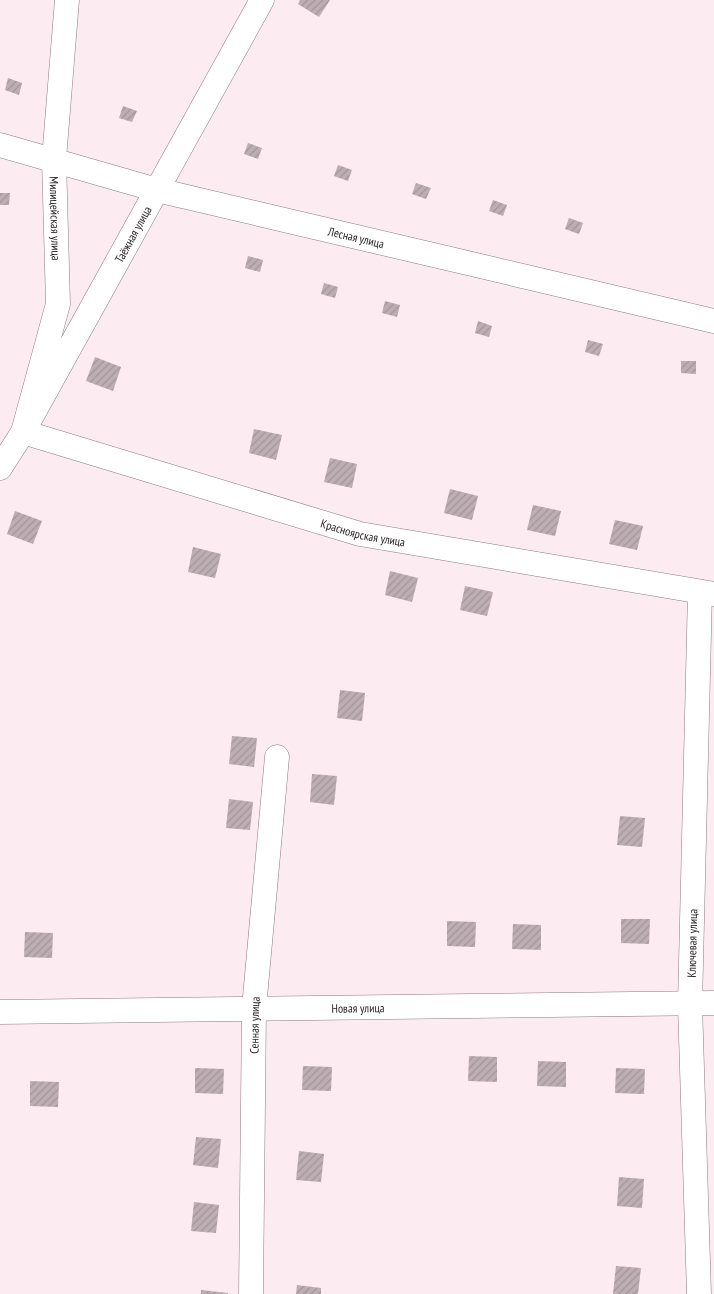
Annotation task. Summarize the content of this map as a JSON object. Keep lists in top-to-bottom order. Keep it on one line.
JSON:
{"streets":{"street":["Милицейская улица","Таёжная улица","Лесная улица","Красноярская улица","Ключевая улица","Новая улица","Сенная улица"]},"crossings":[["Милицейская улица","Таёжная улица"],["Милицейская улица","Лесная улица"],["Милицейская улица","Красноярская улица"],["Таёжная улица","Лесная улица"],["Таёжная улица","Красноярская улица"],["Красноярская улица","Ключевая улица"],["Ключевая улица","Новая улица"],["Новая улица","Сенная улица"]]}
